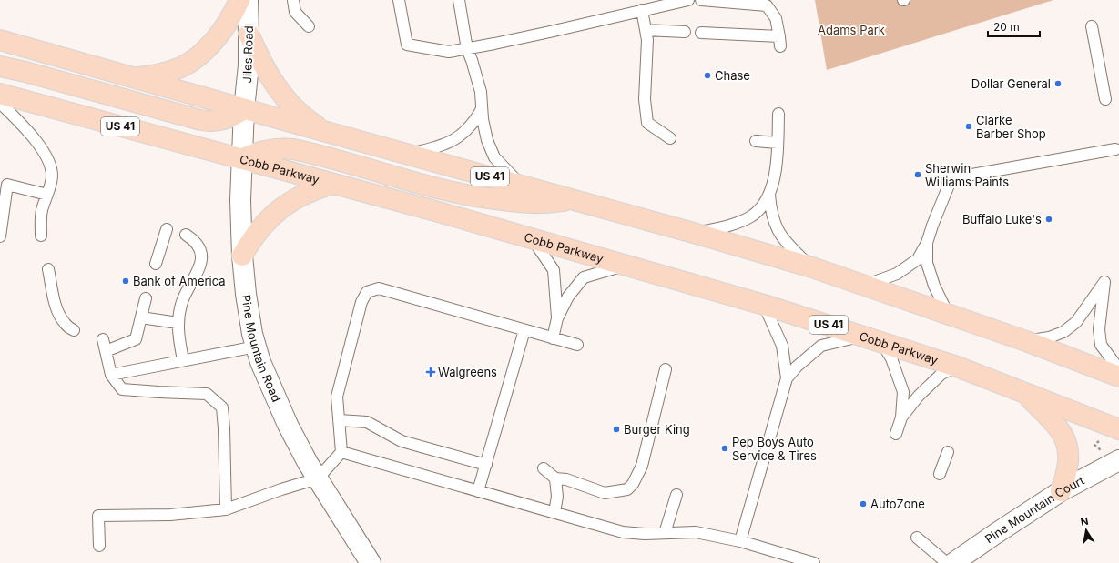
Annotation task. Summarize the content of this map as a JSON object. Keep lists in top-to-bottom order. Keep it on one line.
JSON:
{"streets":{"main road":["US 41","Cobb Parkway"],"street":["Jiles Road","Pine Mountain Road","Pine Mountain Court"]},"crossings":[["Jiles Road","US 41"],["Jiles Road","Pine Mountain Road"],["US 41","Pine Mountain Road"],["Cobb Parkway","Pine Mountain Road"]],"parks":["Adams Park"],"places":{"other":["Chase","Dollar General","Clarke Barber Shop","Sherwin Williams Paints","Buffalo Luke's","Bank of America","Burger King","Pep Boys Auto Service & Tires","AutoZone"],"health":["Walgreens"]},"scale_bar":"20 m","north":"top"}
